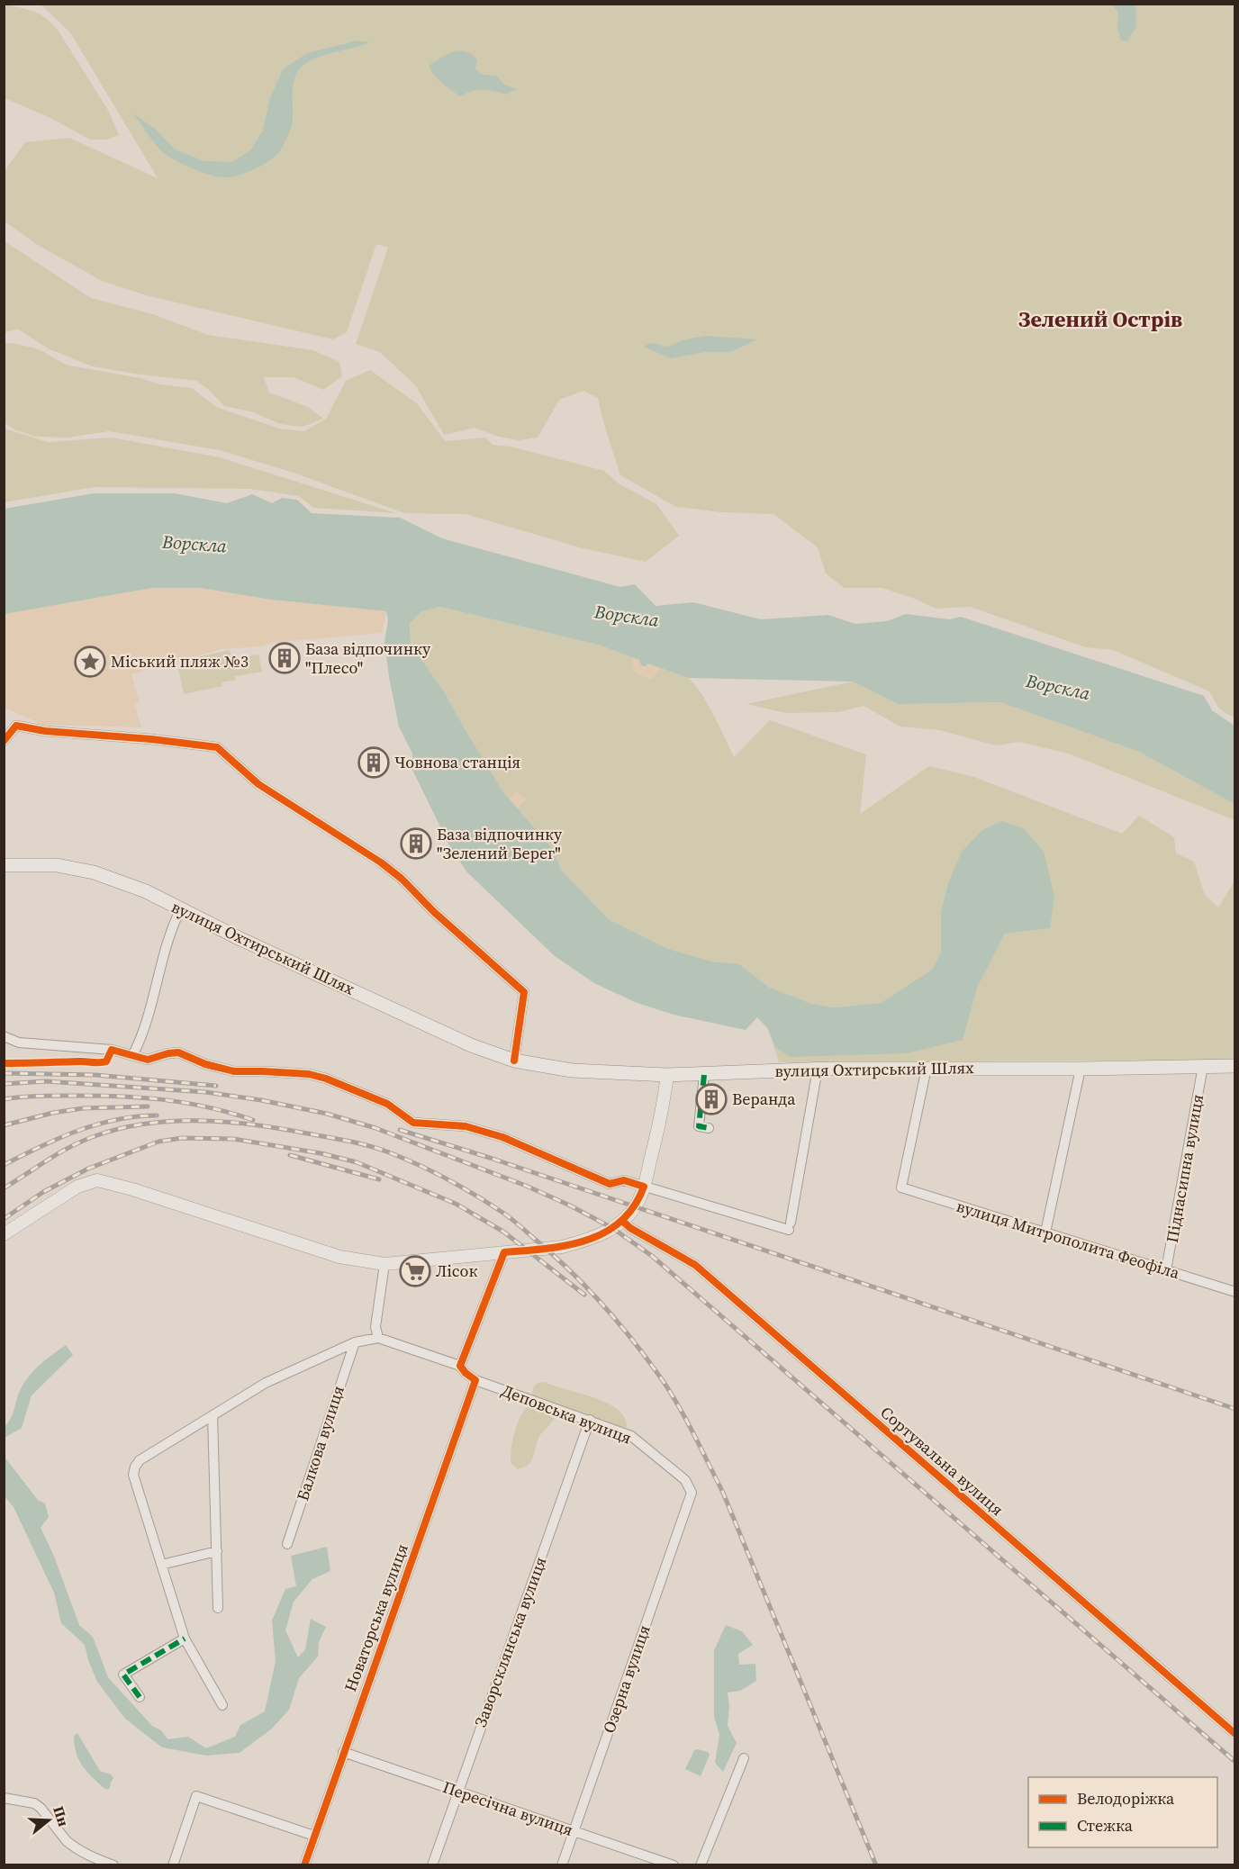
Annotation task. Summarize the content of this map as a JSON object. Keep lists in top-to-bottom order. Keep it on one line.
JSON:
{"streets":{"main road":["вулиця Охтирський Шлях"],"street":["Піднасипна вулиця","вулиця Митрополита Феофіла","Деповська вулиця","Балкова вулиця","Сортувальна вулиця","Новаторська вулиця","Заворсклянська вулиця","Озерна вулиця","Пересічна вулиця"]},"crossings":[["вулиця Охтирський Шлях","Піднасипна вулиця"],["вулиця Охтирський Шлях","вулиця Митрополита Феофіла"],["Піднасипна вулиця","вулиця Митрополита Феофіла"],["Деповська вулиця","Балкова вулиця"],["Деповська вулиця","Новаторська вулиця"],["Деповська вулиця","Заворсклянська вулиця"],["Деповська вулиця","Озерна вулиця"],["Новаторська вулиця","Пересічна вулиця"],["Заворсклянська вулиця","Пересічна вулиця"],["Озерна вулиця","Пересічна вулиця"]],"districts":["Зелений Острів"],"water":["Ворскла"],"places":{"building":["База відпочинку \"Плесо\"","Човнова станція","База відпочинку \"Зелений Берег\"","Веранда"],"place":["Міський пляж №3"],"supermarket":["Лісок"]},"legend":["Велодоріжка","Стежка"],"north":"right"}
